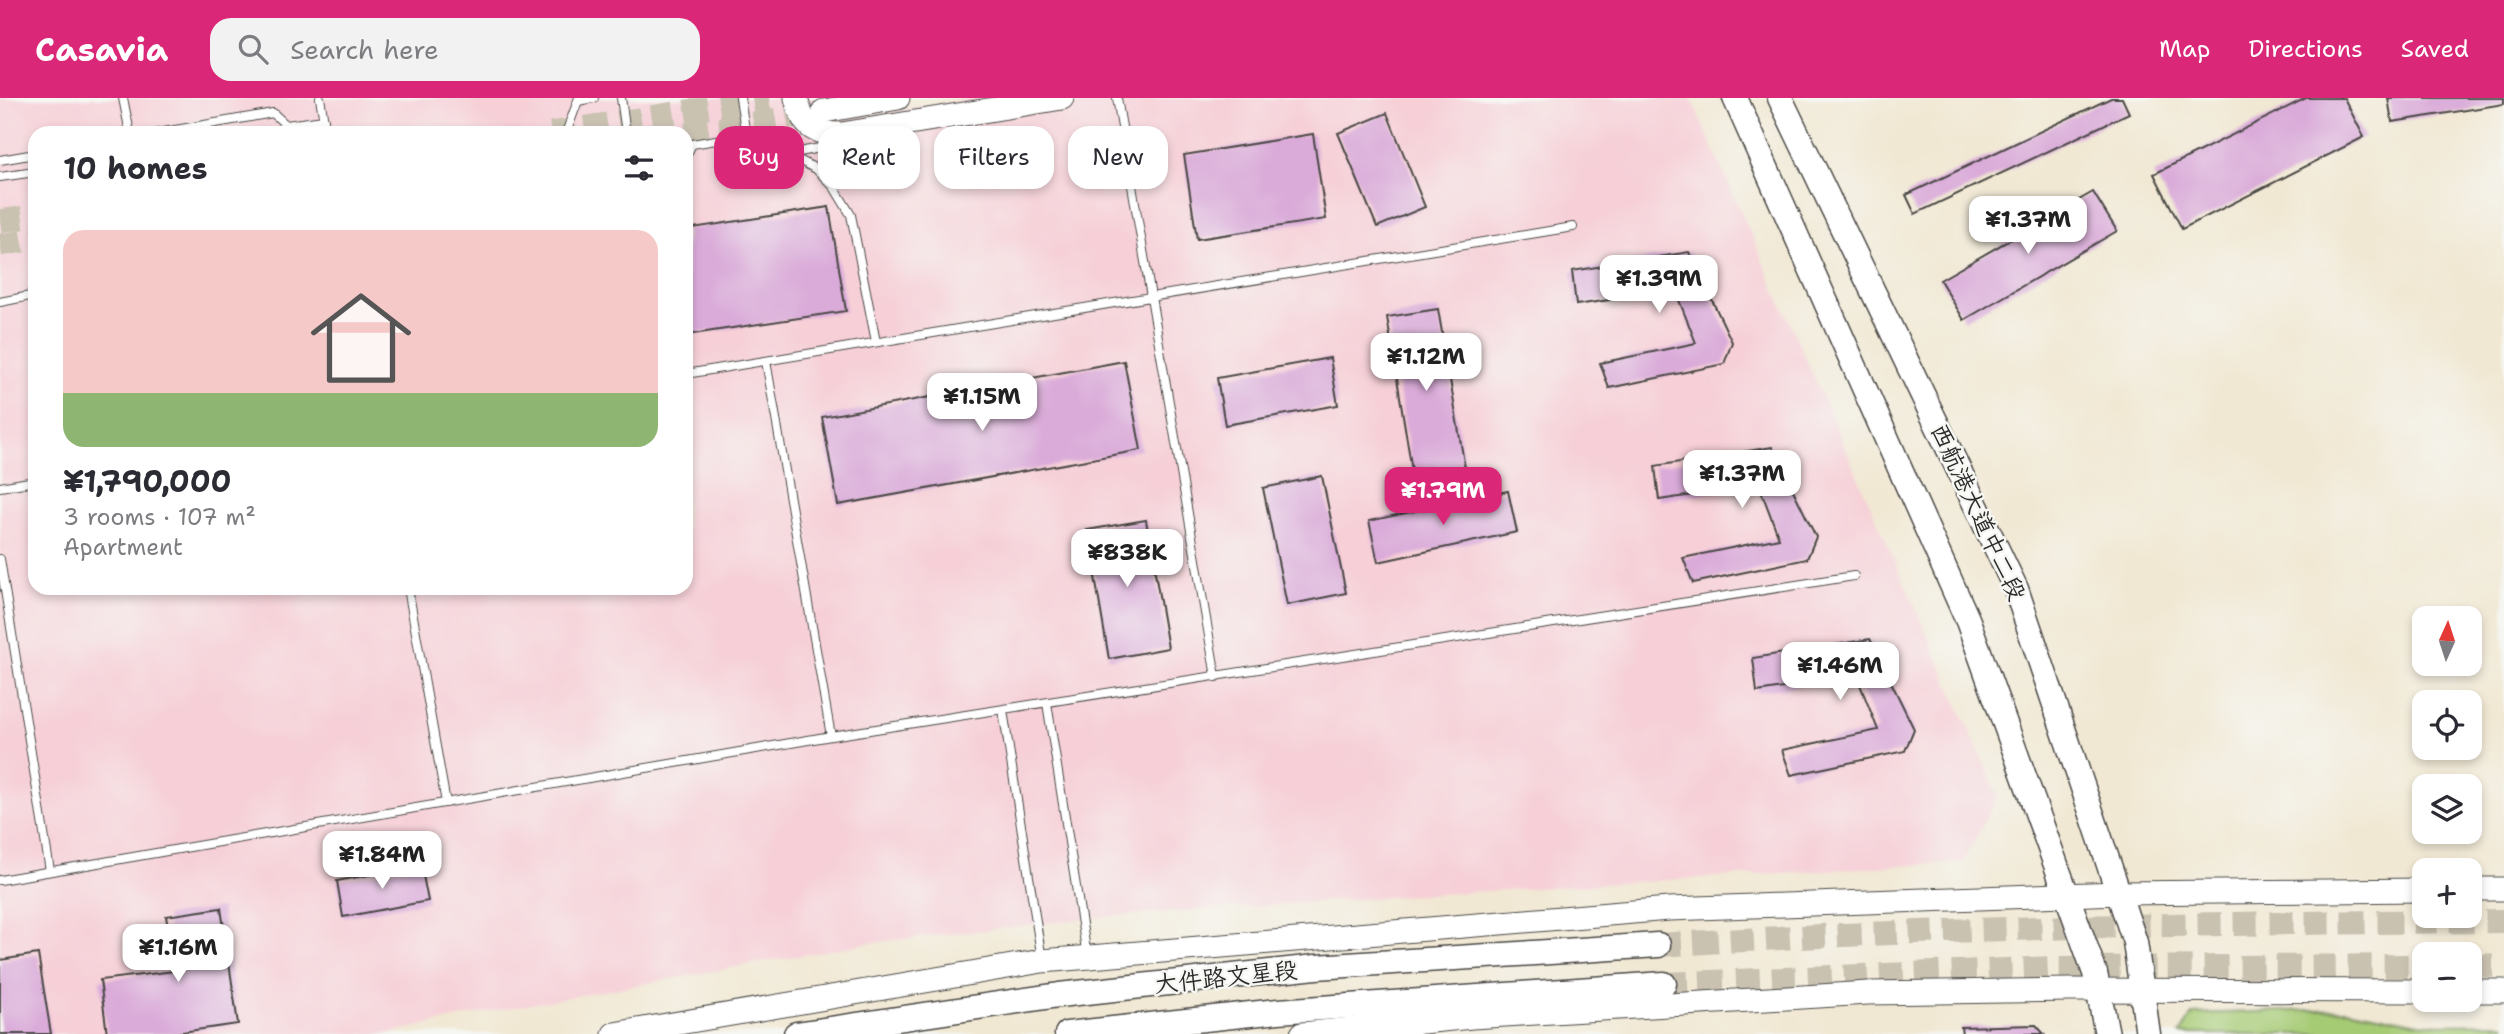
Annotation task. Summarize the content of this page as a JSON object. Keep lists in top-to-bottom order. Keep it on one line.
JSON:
{"streets":{"main road":["西航港大道中二段","大件路文星段"]},"north":"top","page":{"header":"Casavia","search":"Search here","nav":["Map","Directions","Saved"],"chip":["Buy","Rent","Filters","New"],"heading":"10 homes","price":["¥1.37M","¥1.39M","¥1.12M","¥1.15M","¥1.37M","¥1.79M","¥838K","¥1.46M","¥1.84M","¥1.16M"],"list":[{"name":"¥1,790,000","note":"3 rooms · 107 m² · Apartment"}],"map_buttons":["+","−"]}}
